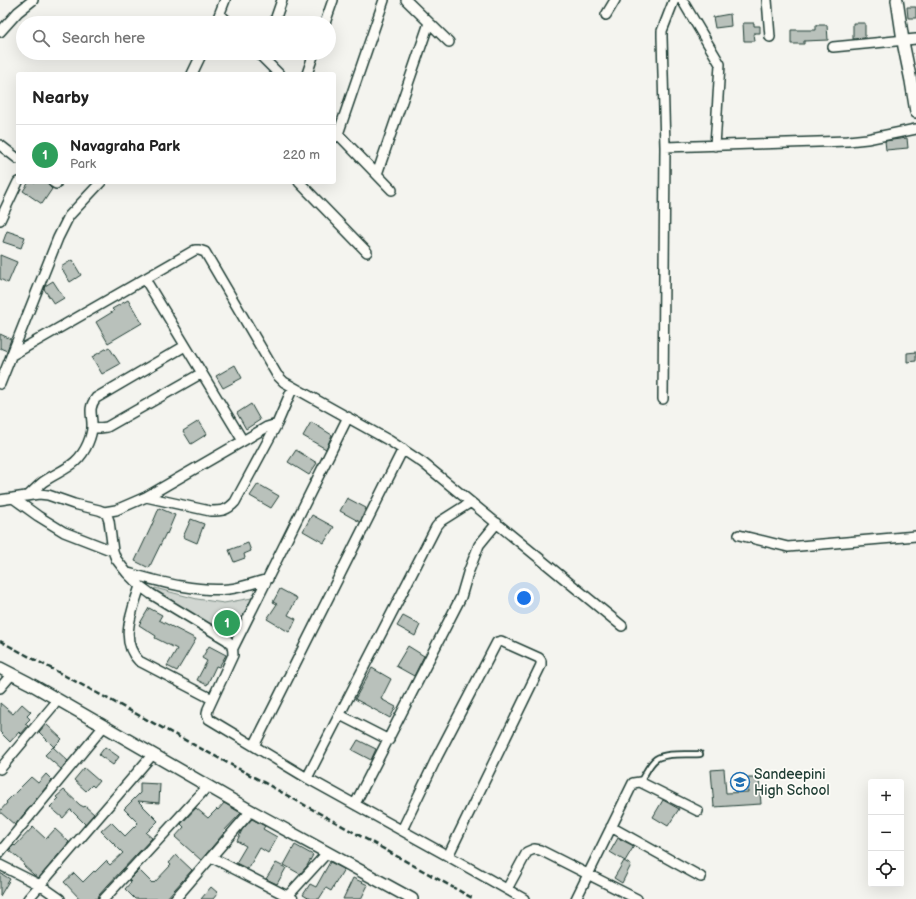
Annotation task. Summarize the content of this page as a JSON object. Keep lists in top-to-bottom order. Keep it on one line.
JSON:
{"places":{"school or university":["Sandeepini High School"]},"page":{"search":"Search here","heading":"Nearby","list":[{"mark":"1","name":"Navagraha Park","note":"Park","value":"220 m"}],"pins":"1","map_buttons":["+","−"]}}
